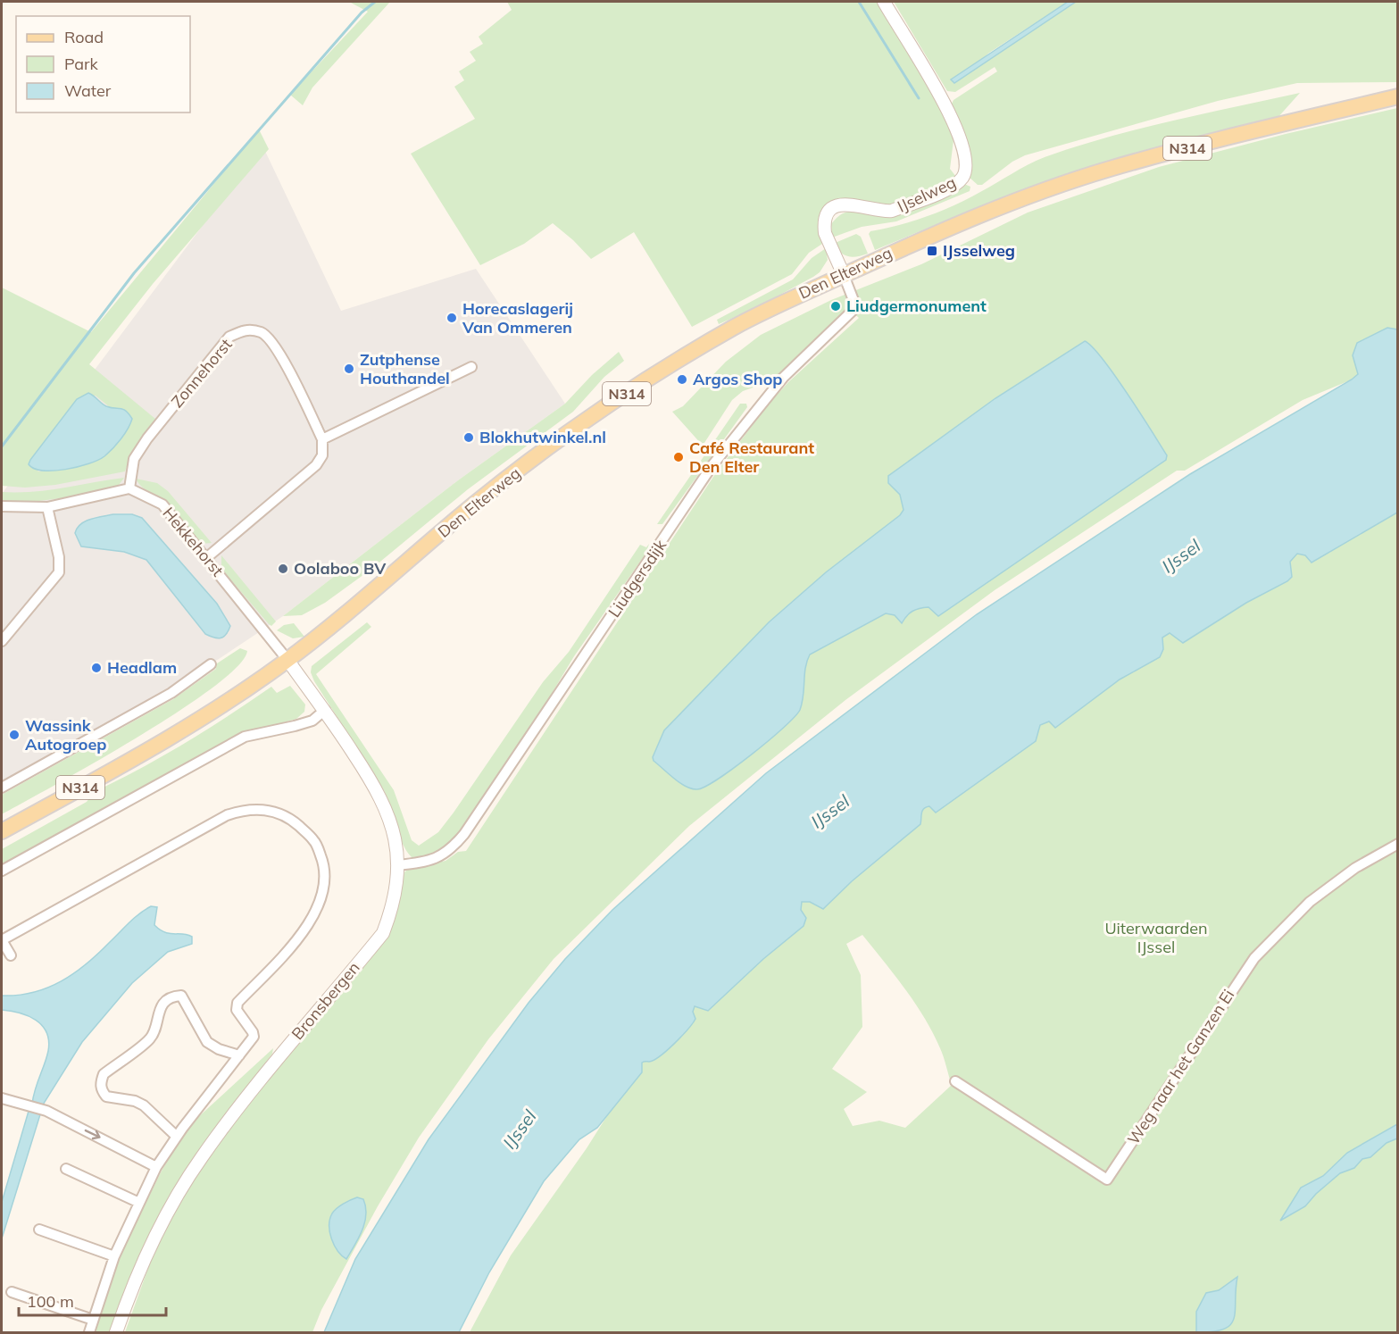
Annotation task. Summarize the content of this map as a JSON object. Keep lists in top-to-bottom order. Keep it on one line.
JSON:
{"streets":{"main road":["N314","Den Elterweg"],"street":["IJselweg","Zonnehorst","Hekkehorst","Liudgersdijk","Bronsbergen","Weg naar het Ganzen Ei"]},"crossings":[["IJselweg","Den Elterweg"],["IJselweg","Liudgersdijk"],["Den Elterweg","Hekkehorst"],["Den Elterweg","Liudgersdijk"],["Den Elterweg","Bronsbergen"],["Zonnehorst","Hekkehorst"],["Hekkehorst","Bronsbergen"],["Liudgersdijk","Bronsbergen"]],"water":["IJssel"],"parks":["Uiterwaarden IJssel"],"places":{"transit":["IJsselweg"],"other":["Liudgermonument","Horecaslagerij Van Ommeren","Zutphense Houthandel","Argos Shop","Blokhutwinkel.nl","Café Restaurant Den Elter","Oolaboo BV","Headlam","Wassink Autogroep"]},"legend":["Road","Park","Water"],"scale_bar":"100 m"}
